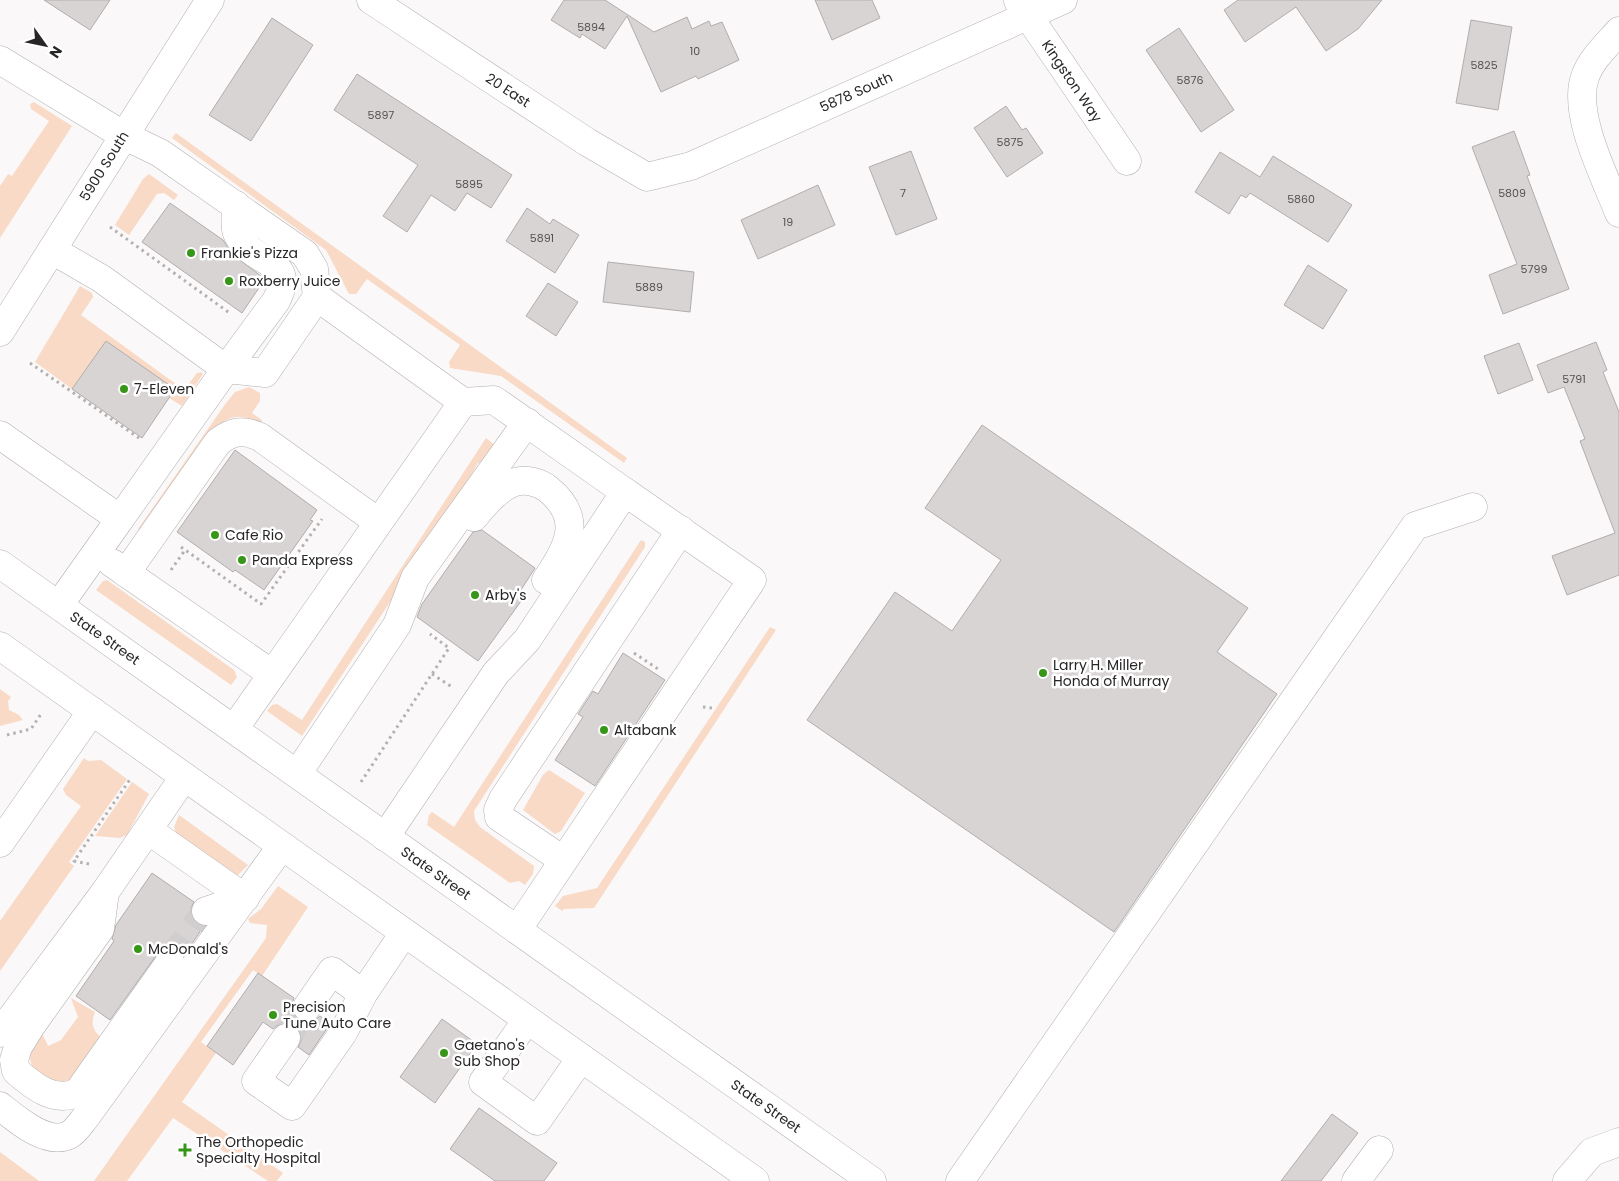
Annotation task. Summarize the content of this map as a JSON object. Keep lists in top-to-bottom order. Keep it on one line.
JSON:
{"streets":{"main road":["Kingston Way","20 East","5878 South","5900 South","State Street"]},"crossings":[["Kingston Way","5878 South"],["20 East","5878 South"]],"places":{"other":["Frankie's Pizza","Roxberry Juice","7-Eleven","Cafe Rio","Panda Express","Arby's","Larry H. Miller Honda of Murray","Altabank","McDonald's","Precision Tune Auto Care","Gaetano's Sub Shop"],"health":["The Orthopedic Specialty Hospital"]},"house_numbers":["5894","10","5825","5876","5897","5875","5895","7","5809","5860","19","5891","5799","5889","5791"],"north":"bottom right"}
